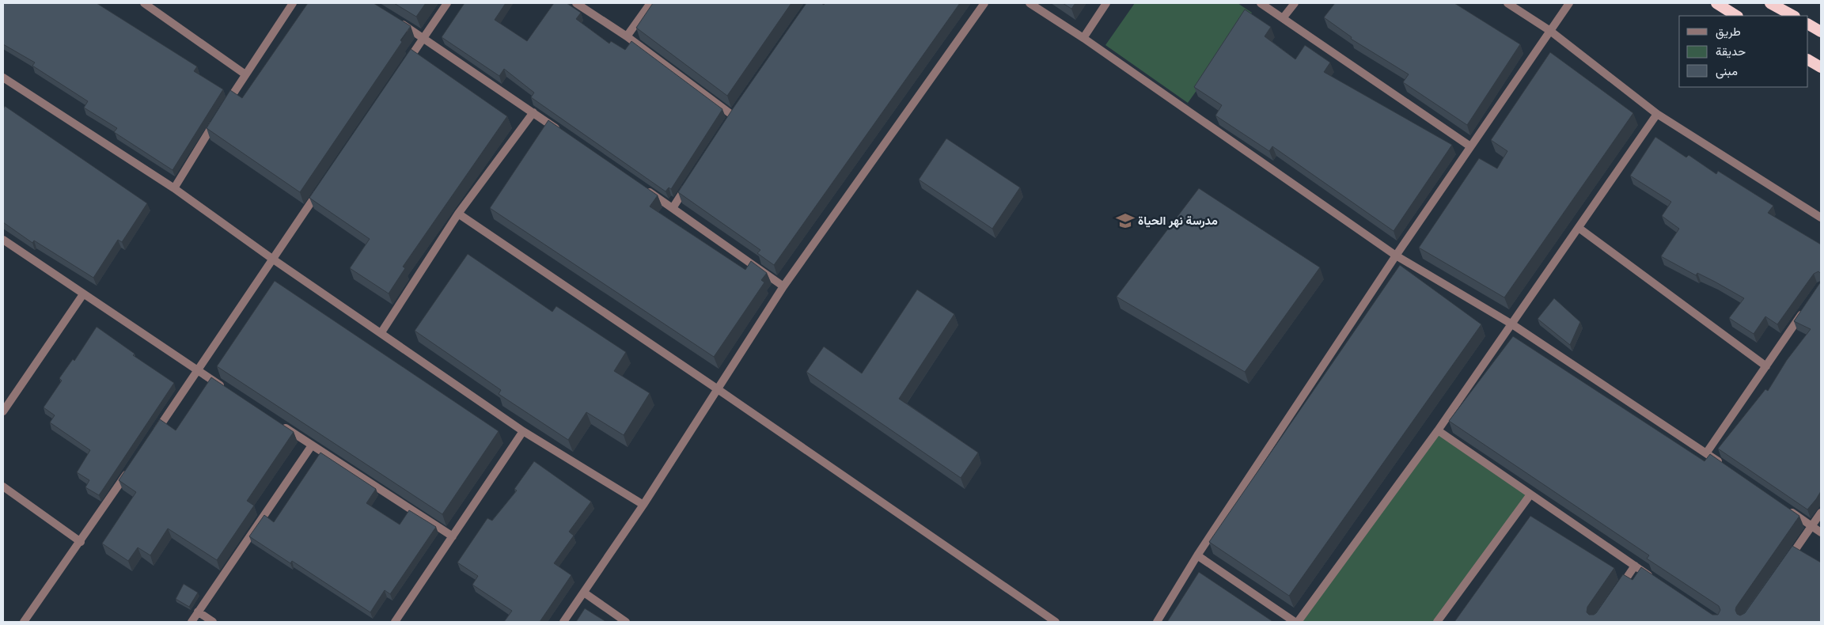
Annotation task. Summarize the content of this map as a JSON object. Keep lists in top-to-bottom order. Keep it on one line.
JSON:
{"places":{"school or university":["مدرسة نهر الحياة"]},"legend":["طريق","حديقة","مبنى"]}
